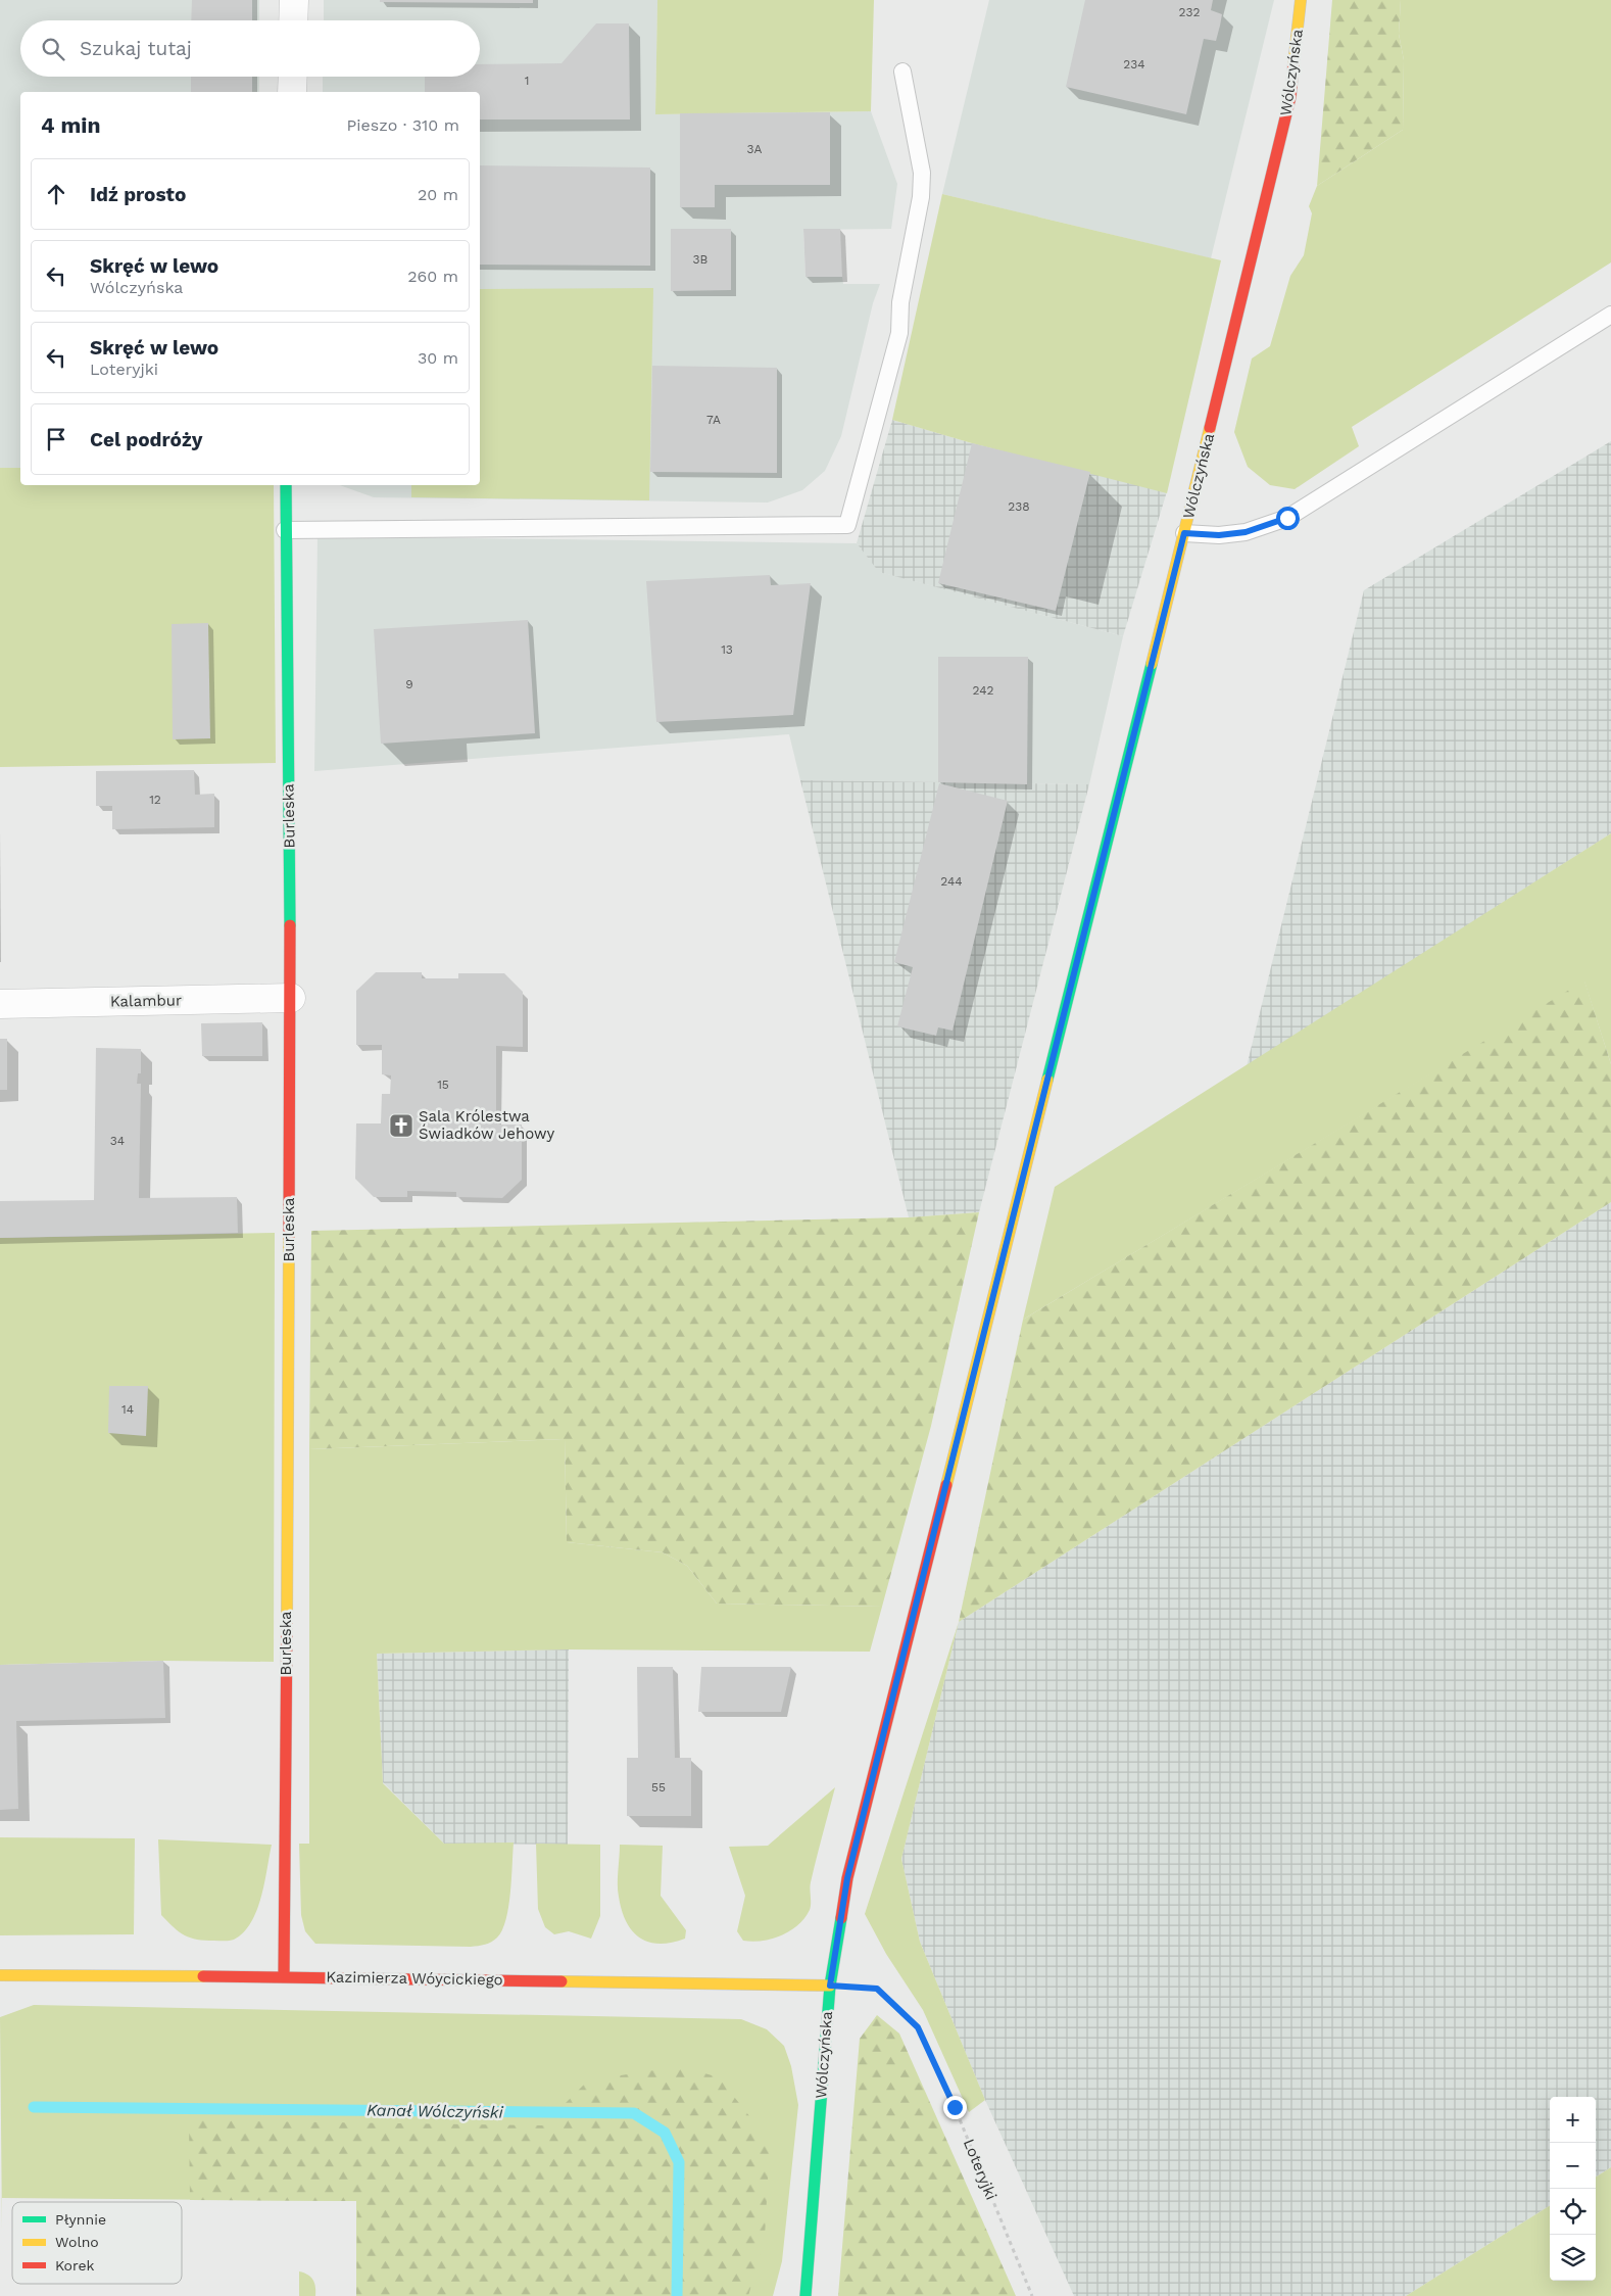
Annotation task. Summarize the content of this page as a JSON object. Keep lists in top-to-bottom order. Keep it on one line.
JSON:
{"streets":{"street":["Wólczyńska","Burleska","Kalambur","Kazimierza Wóycickiego"],"path":["Loteryjki"]},"crossings":[["Wólczyńska","Kazimierza Wóycickiego"],["Wólczyńska","Loteryjki"],["Burleska","Kalambur"],["Burleska","Kazimierza Wóycickiego"],["Kazimierza Wóycickiego","Loteryjki"]],"water":["Kanał Wólczyński"],"places":{"church":["Sala Królestwa Świadków Jehowy"]},"house_numbers":["232","234","1","3A","3B","7A","238","13","9","242","12","244","15","34","14","55"],"legend":["Płynnie","Wolno","Korek"],"page":{"search":"Szukaj tutaj","heading":["4 min","Pieszo · 310 m"],"list":[["Idź prosto","20 m"],["Skręć w lewo","Wólczyńska","260 m"],["Skręć w lewo","Loteryjki","30 m"],"Cel podróży"],"map_buttons":["+","−"]}}
